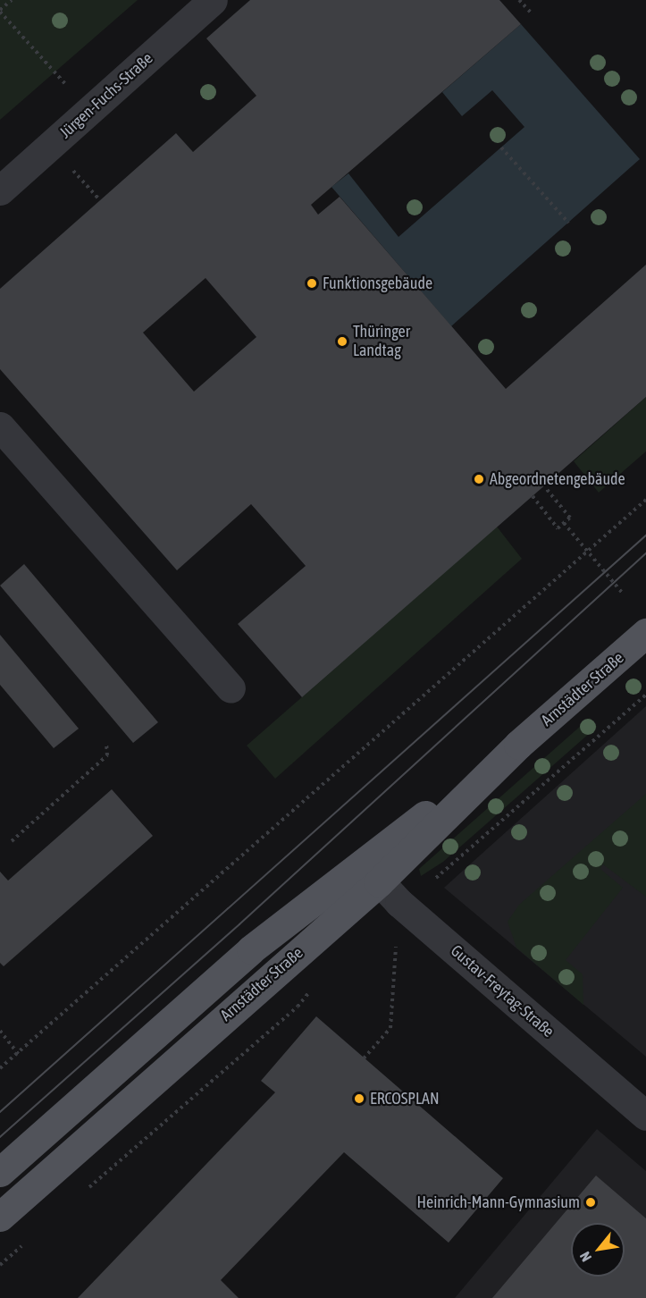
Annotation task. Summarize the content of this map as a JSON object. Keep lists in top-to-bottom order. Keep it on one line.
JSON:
{"streets":{"main road":["Arnstädter Straße"],"street":["Jürgen-Fuchs-Straße","Gustav-Freytag-Straße"]},"crossings":[["Arnstädter Straße","Gustav-Freytag-Straße"]],"places":["Funktionsgebäude","Thüringer Landtag","Abgeordnetengebäude","ERCOSPLAN","Heinrich-Mann-Gymnasium"],"north":"bottom left"}
